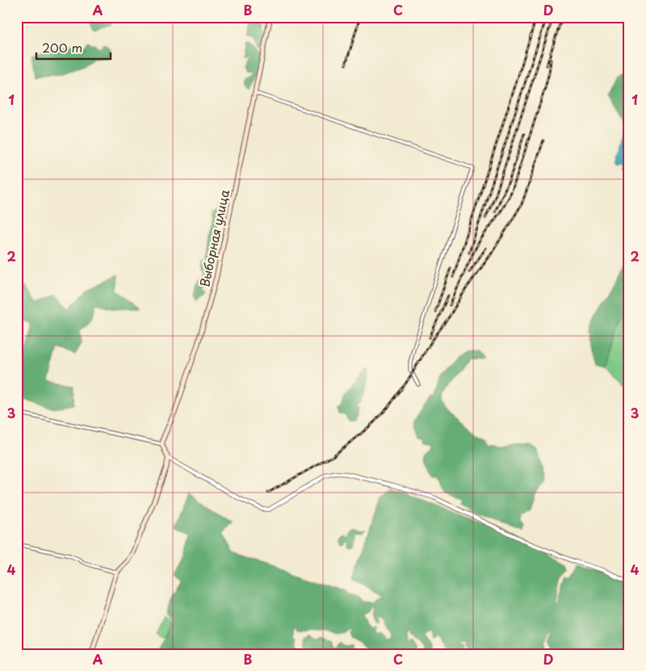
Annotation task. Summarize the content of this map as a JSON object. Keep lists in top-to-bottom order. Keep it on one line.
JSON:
{"streets":{"main road":["Выборная улица"]},"scale_bar":"200 m","grid":{"columns":["A","B","C","D"],"rows":["1","2","3","4"]}}
